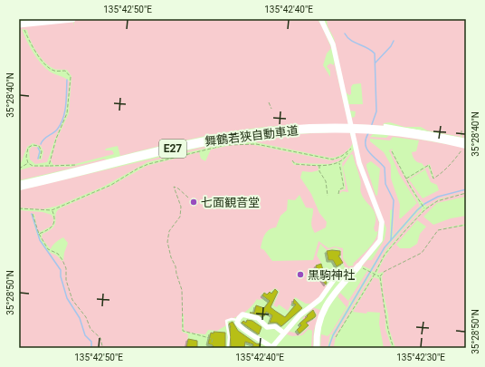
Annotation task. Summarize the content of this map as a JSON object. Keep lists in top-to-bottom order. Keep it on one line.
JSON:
{"streets":{"highway":["舞鶴若狭自動車道","E27"]},"places":["七面観音堂","黒駒神社"],"coordinates":["135°42'50\"E","135°42'40\"E","35°28'40\"N","35°28'50\"N","135°42'30\"E"]}
